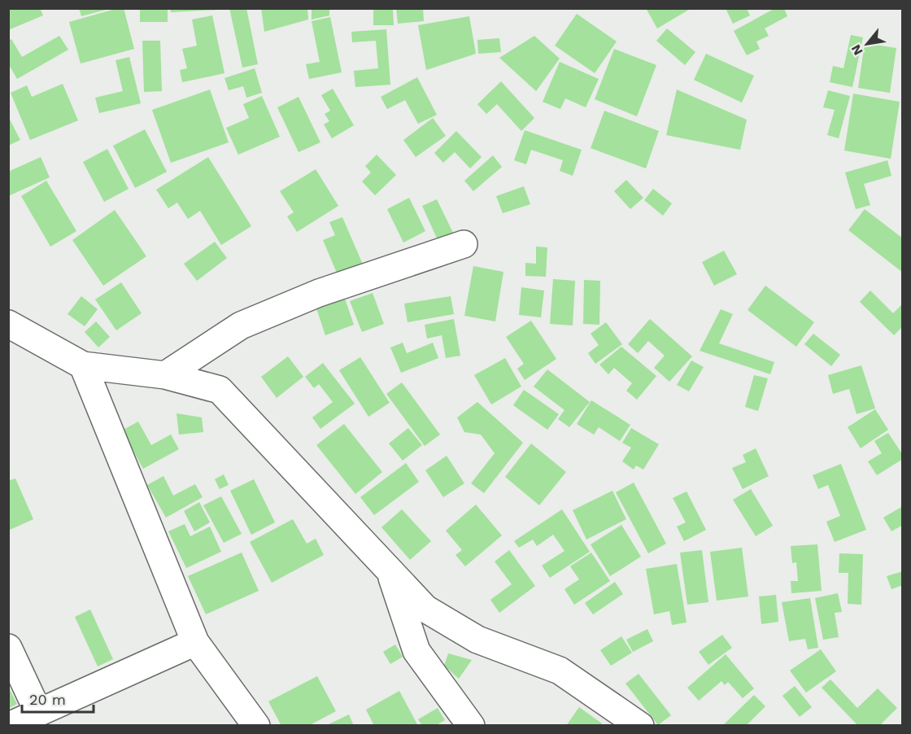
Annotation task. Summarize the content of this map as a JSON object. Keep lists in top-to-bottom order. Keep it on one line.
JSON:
{"scale_bar":"20 m","north":"bottom left"}
